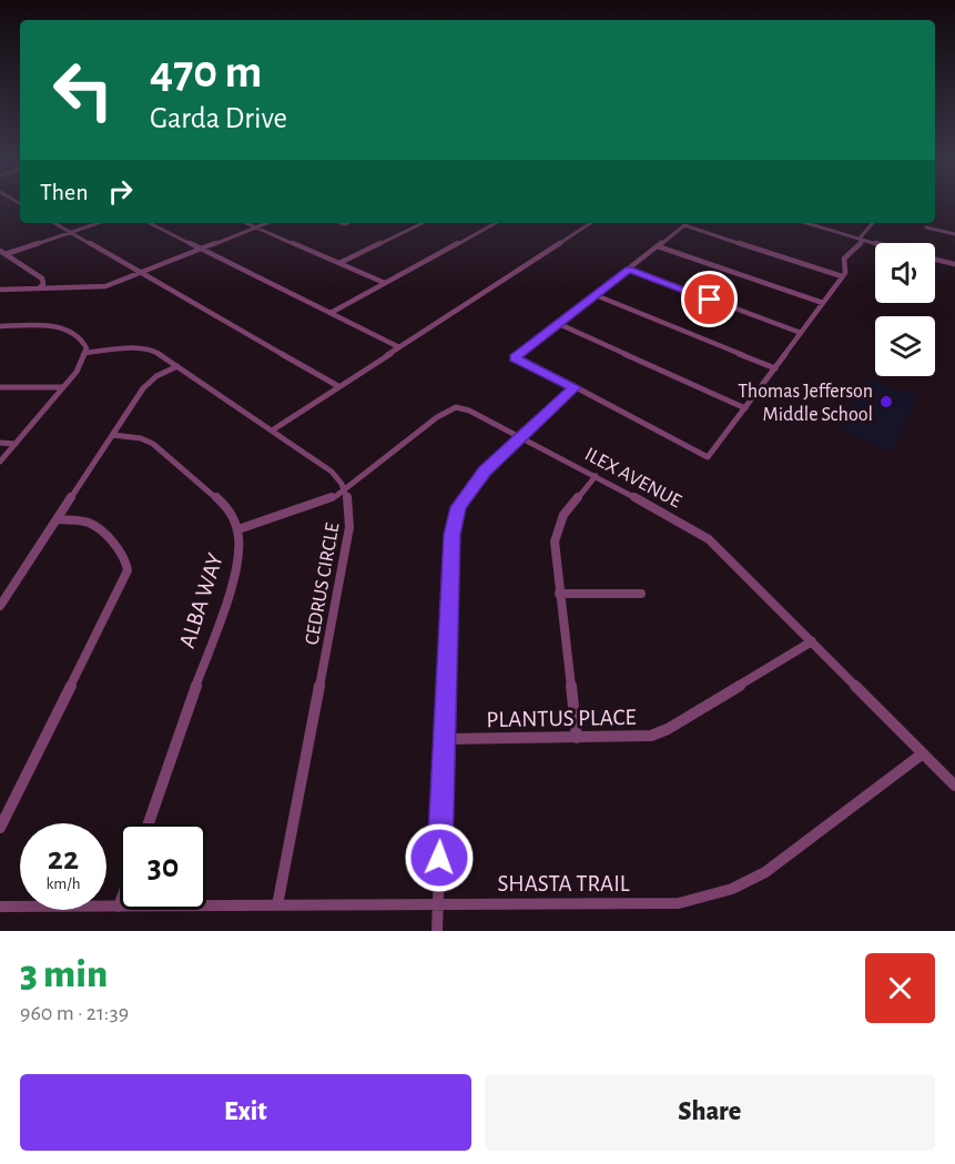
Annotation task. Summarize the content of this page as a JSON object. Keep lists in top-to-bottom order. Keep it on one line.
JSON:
{"streets":{"street":["ILEX AVENUE","CEDRUS CIRCLE","ALBA WAY","PLANTUS PLACE","SHASTA TRAIL"]},"crossings":[["ILEX AVENUE","CEDRUS CIRCLE"],["ILEX AVENUE","ALBA WAY"],["ILEX AVENUE","PLANTUS PLACE"],["ILEX AVENUE","SHASTA TRAIL"],["CEDRUS CIRCLE","SHASTA TRAIL"]],"places":["Thomas Jefferson Middle School"],"page":{"turn":["470 m","Garda Drive"],"then":"Then","speed":"22 km/h","limit":"30","heading":["3 min","960 m · 21:39"],"buttons":["Exit","Share"]}}
